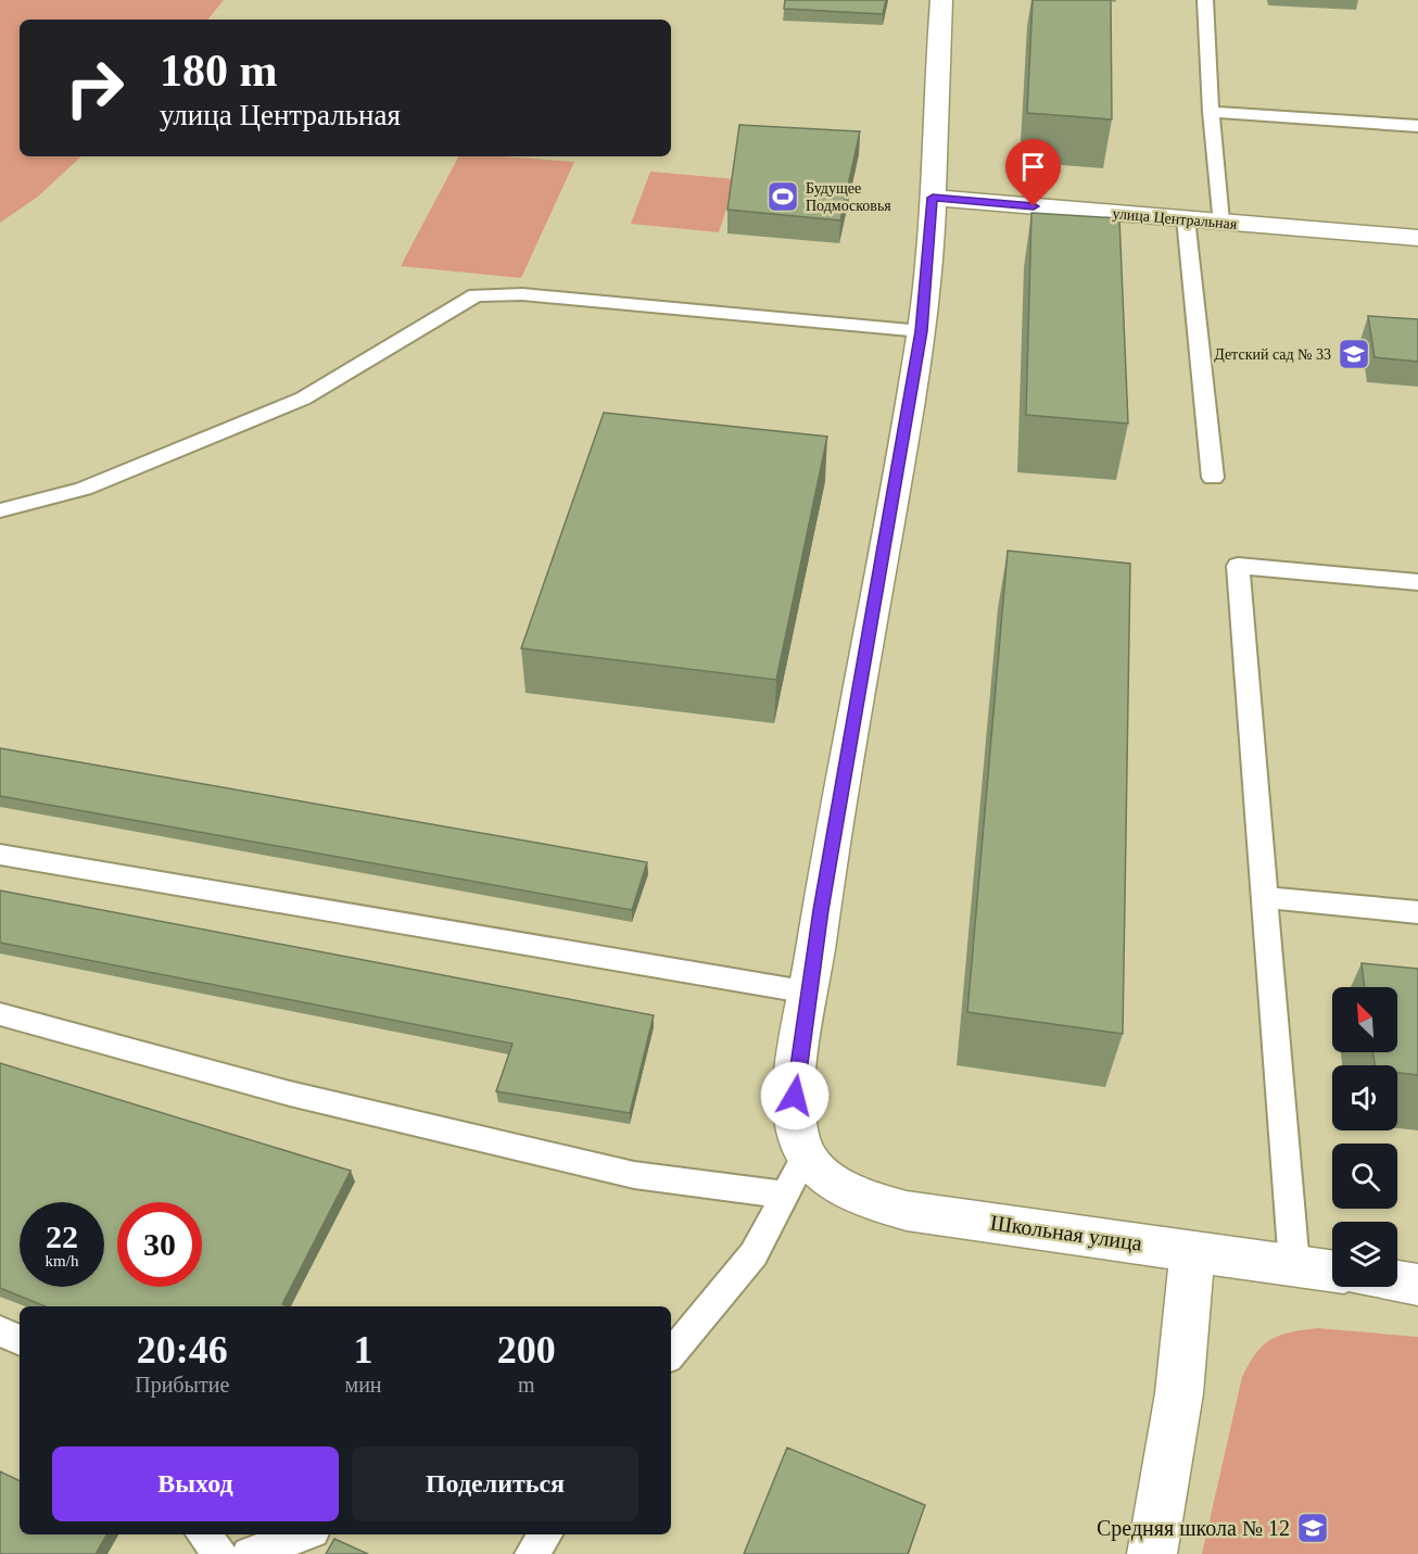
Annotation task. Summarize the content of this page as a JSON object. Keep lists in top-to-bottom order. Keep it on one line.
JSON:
{"streets":{"street":["улица Центральная","Школьная улица"]},"places":{"sports":["Будущее Подмосковья"],"school or university":["Детский сад № 33","Средняя школа № 12"]},"north":"top left","page":{"turn":["180 m","улица Центральная"],"speed":"22 km/h","limit":"30","eta":["20:46","Прибытие","1","мин","200","m"],"buttons":["Выход","Поделиться"]}}
